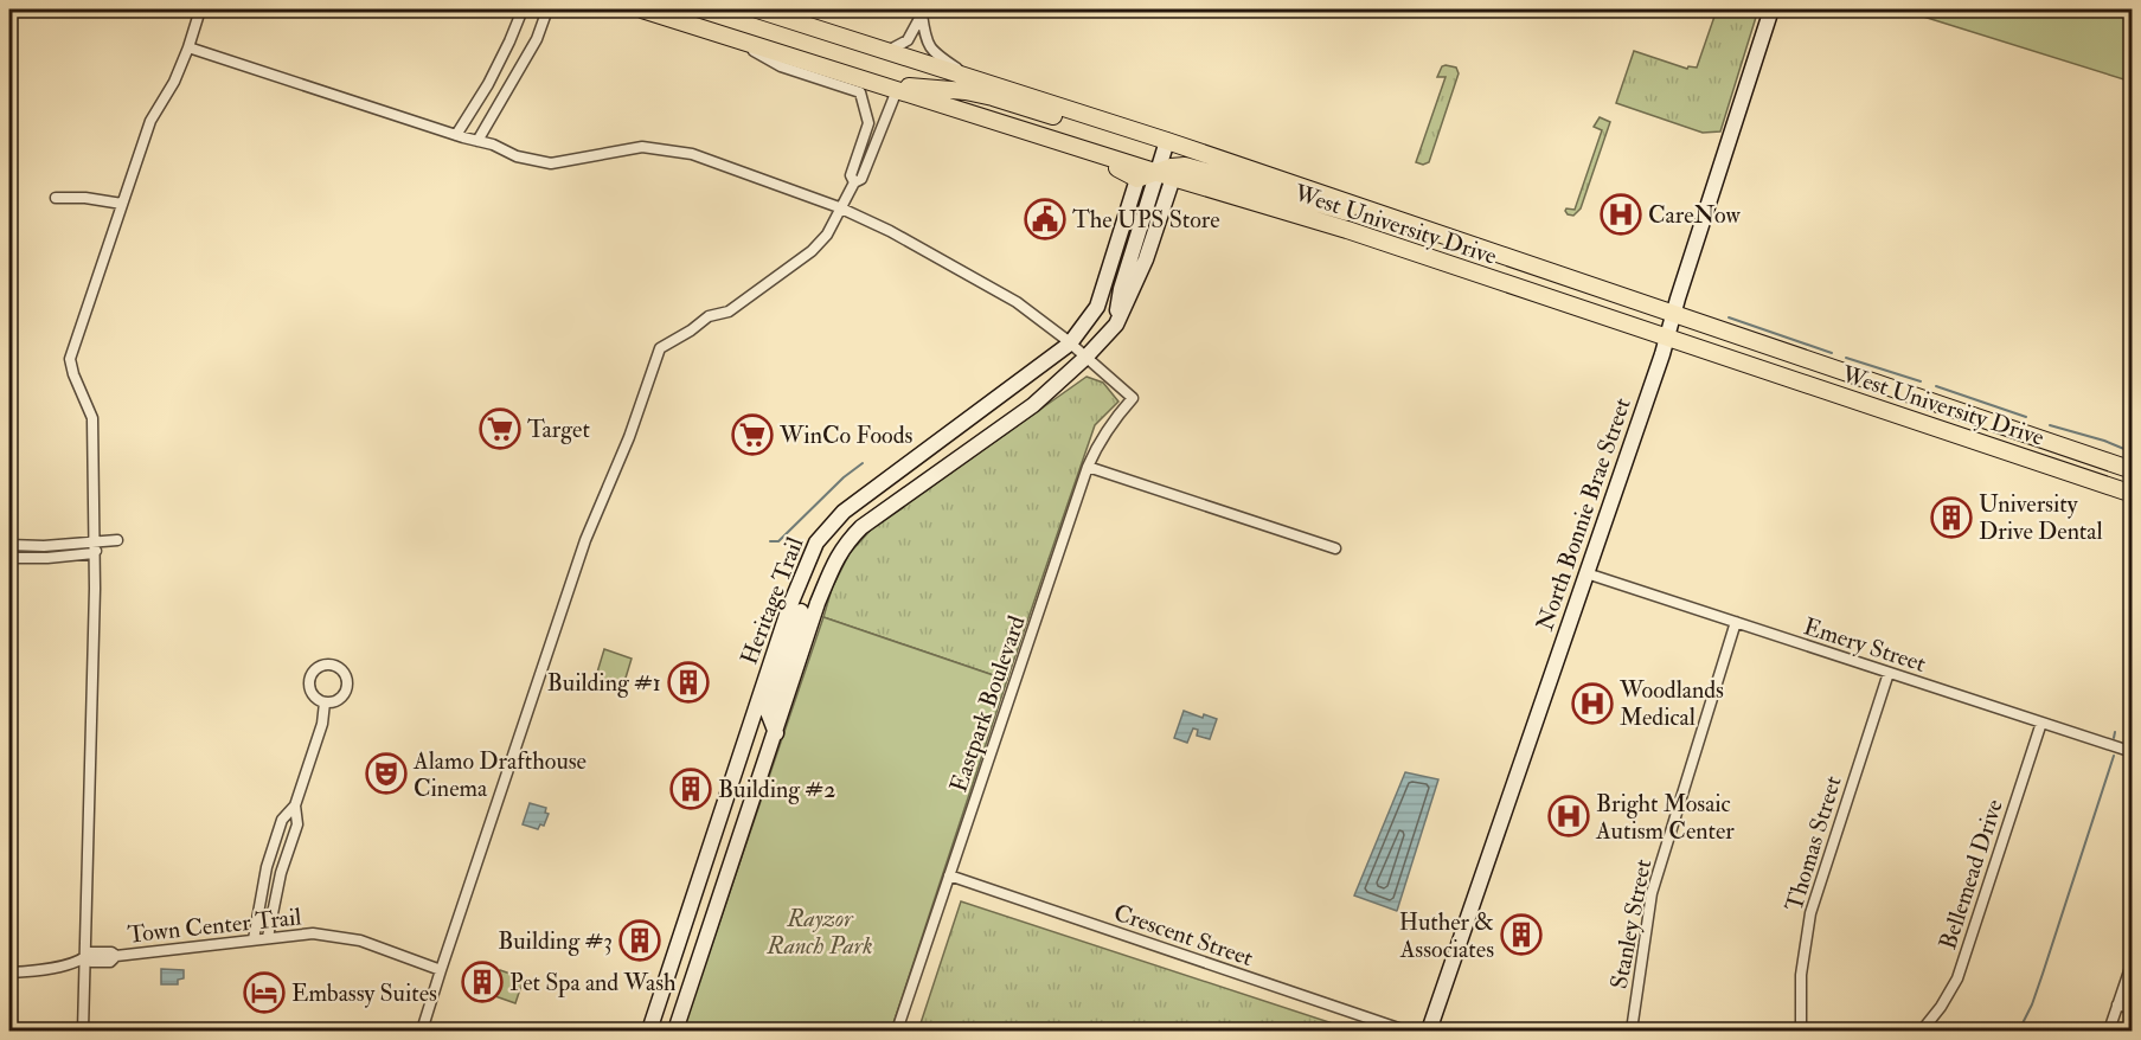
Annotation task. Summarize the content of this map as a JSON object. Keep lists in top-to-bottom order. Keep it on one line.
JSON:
{"streets":{"main road":["West University Drive"],"street":["North Bonnie Brae Street","Heritage Trail","Emery Street","Eastpark Boulevard","Thomas Street","Bellemead Drive","Stanley Street","Town Center Trail","Crescent Street"]},"crossings":[["West University Drive","North Bonnie Brae Street"],["West University Drive","Heritage Trail"],["North Bonnie Brae Street","Emery Street"],["Heritage Trail","Eastpark Boulevard"],["Emery Street","Thomas Street"],["Emery Street","Bellemead Drive"],["Emery Street","Stanley Street"],["Eastpark Boulevard","Crescent Street"]],"parks":["Rayzor Ranch Park"],"places":{"hospital":["CareNow","Woodlands Medical","Bright Mosaic Autism Center"],"public building":["The UPS Store"],"supermarket":["Target","WinCo Foods"],"building":["University Drive Dental","Building #1","Building #2","Huther & Associates","Building #3","Pet Spa and Wash"],"theatre":["Alamo Drafthouse Cinema"],"hotel":["Embassy Suites"]}}
